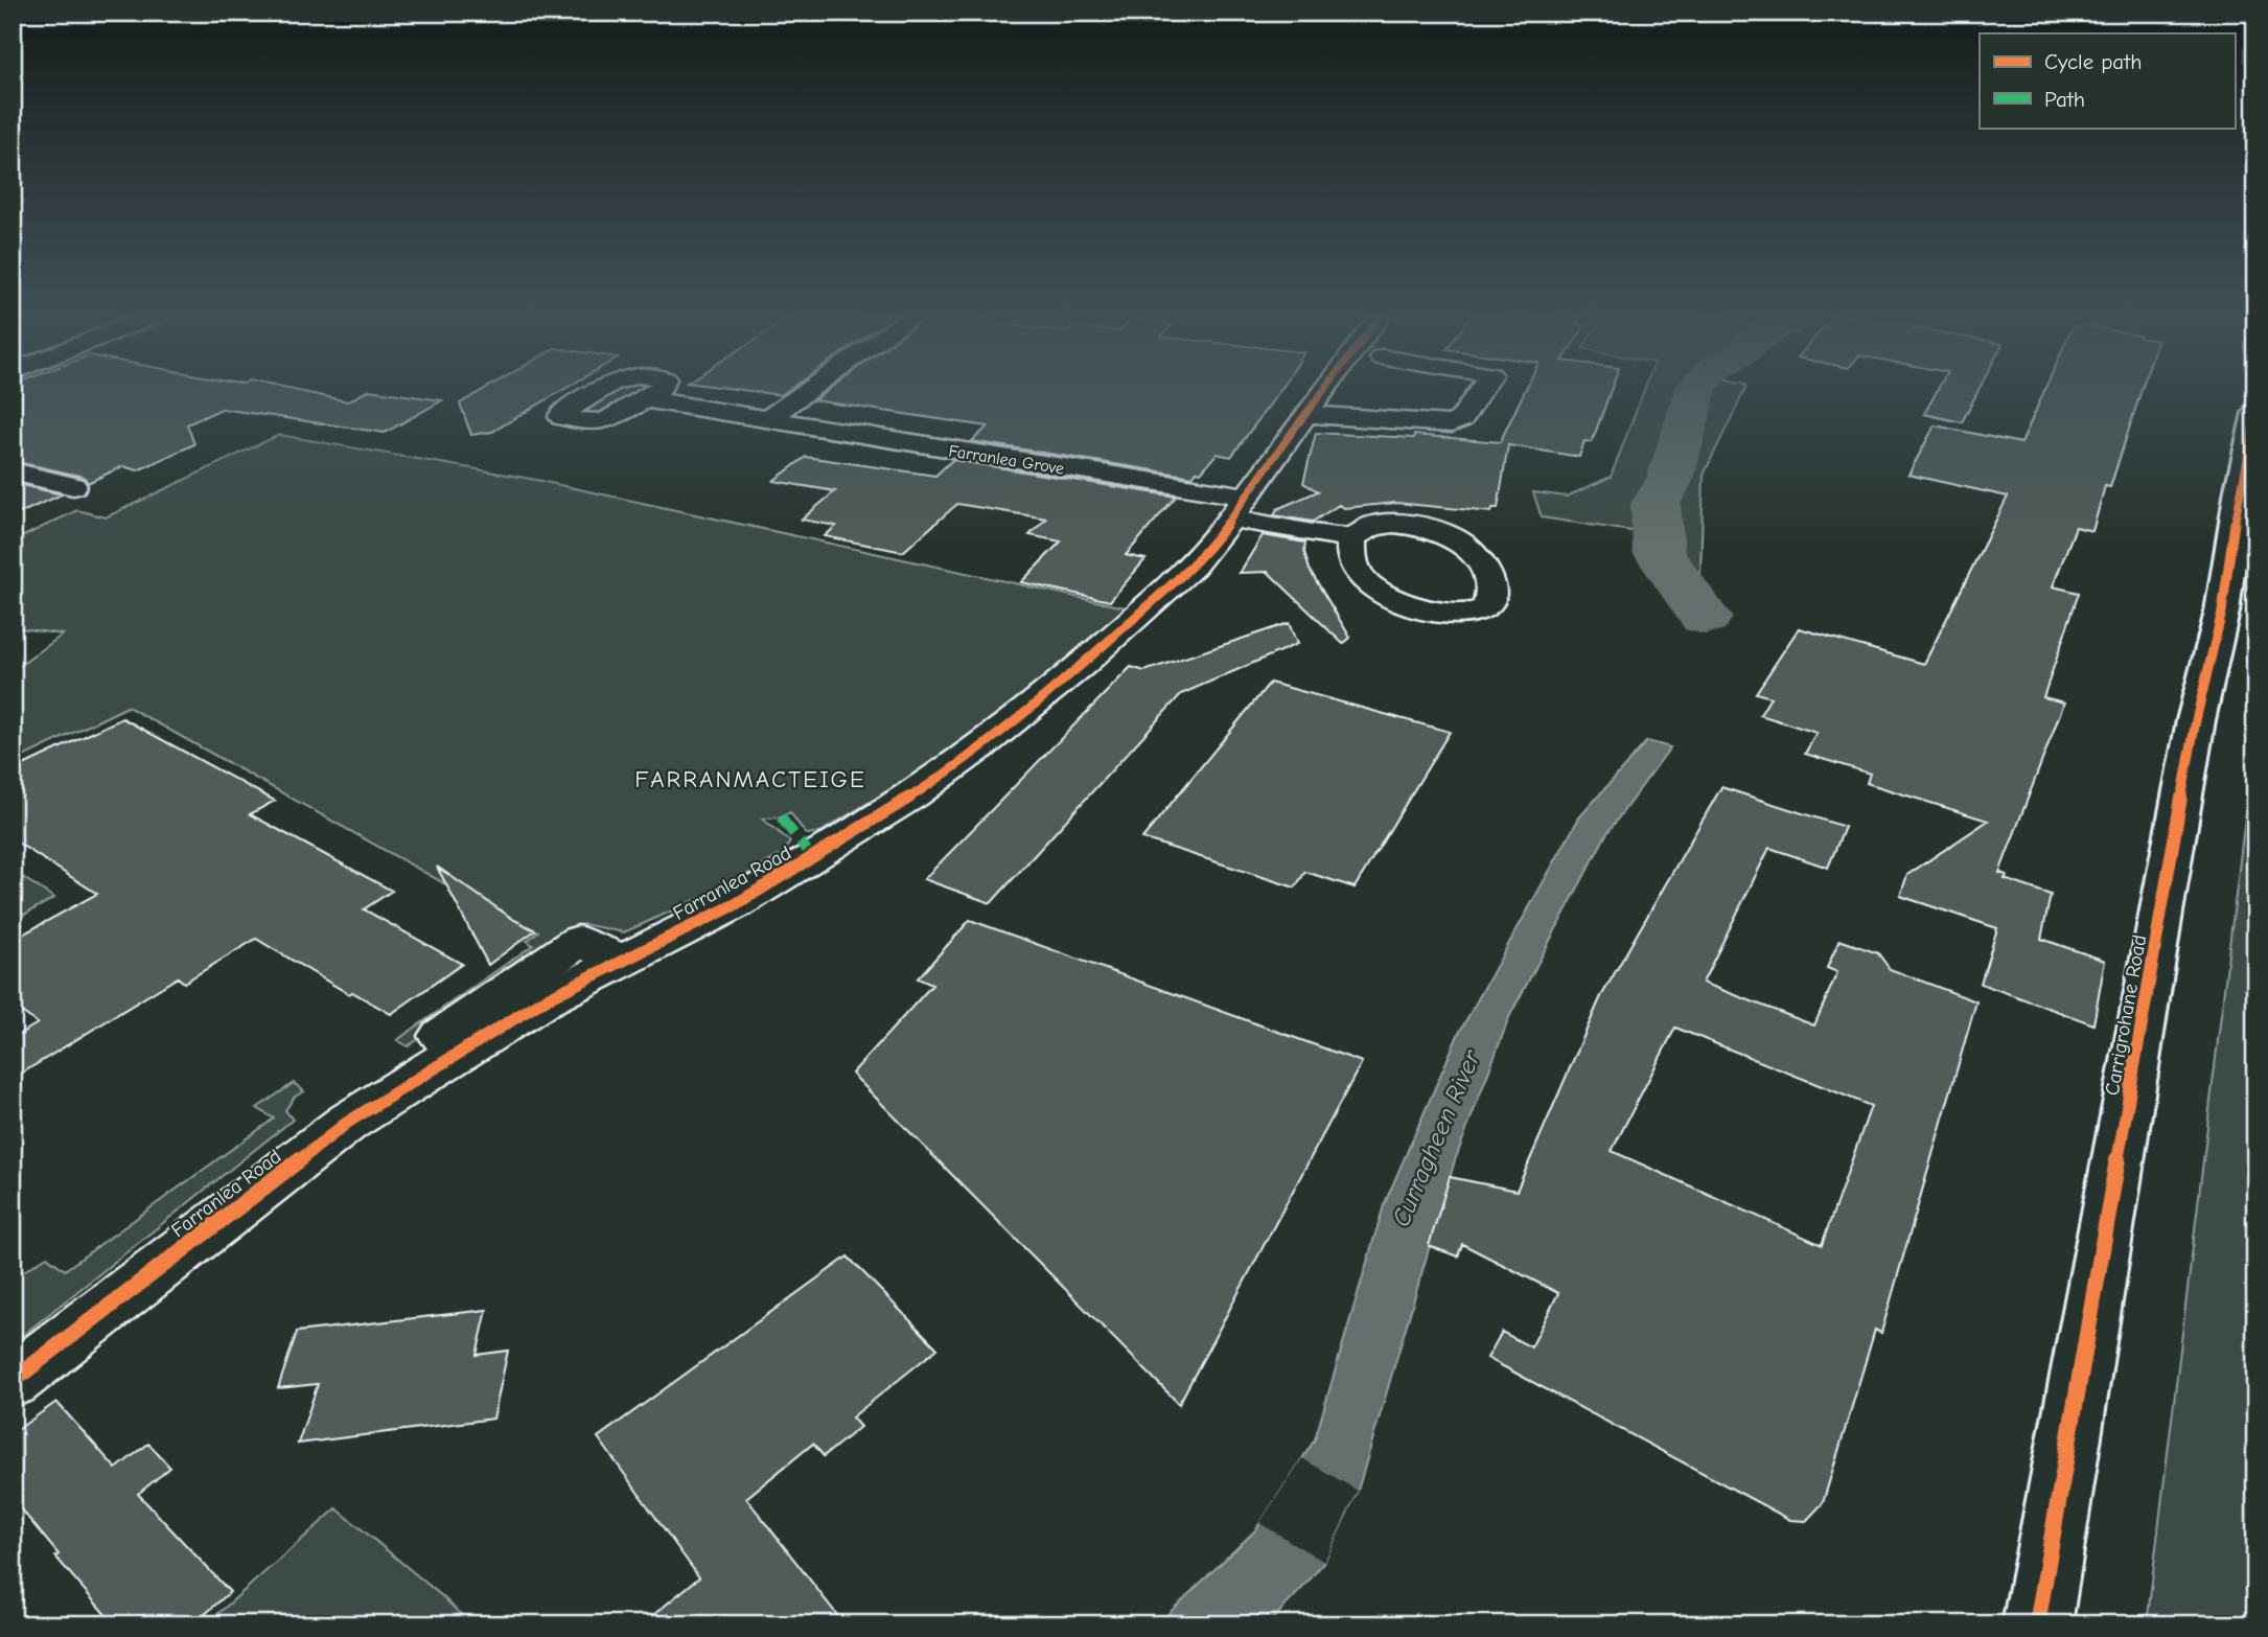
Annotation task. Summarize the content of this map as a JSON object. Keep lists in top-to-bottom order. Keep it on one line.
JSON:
{"streets":{"main road":["Carrigrohane Road"],"street":["Farranlea Grove","Farranlea Road"]},"crossings":[["Farranlea Grove","Farranlea Road"]],"districts":["FARRANMACTEIGE"],"water":["Curragheen River"],"legend":["Cycle path","Path"]}
